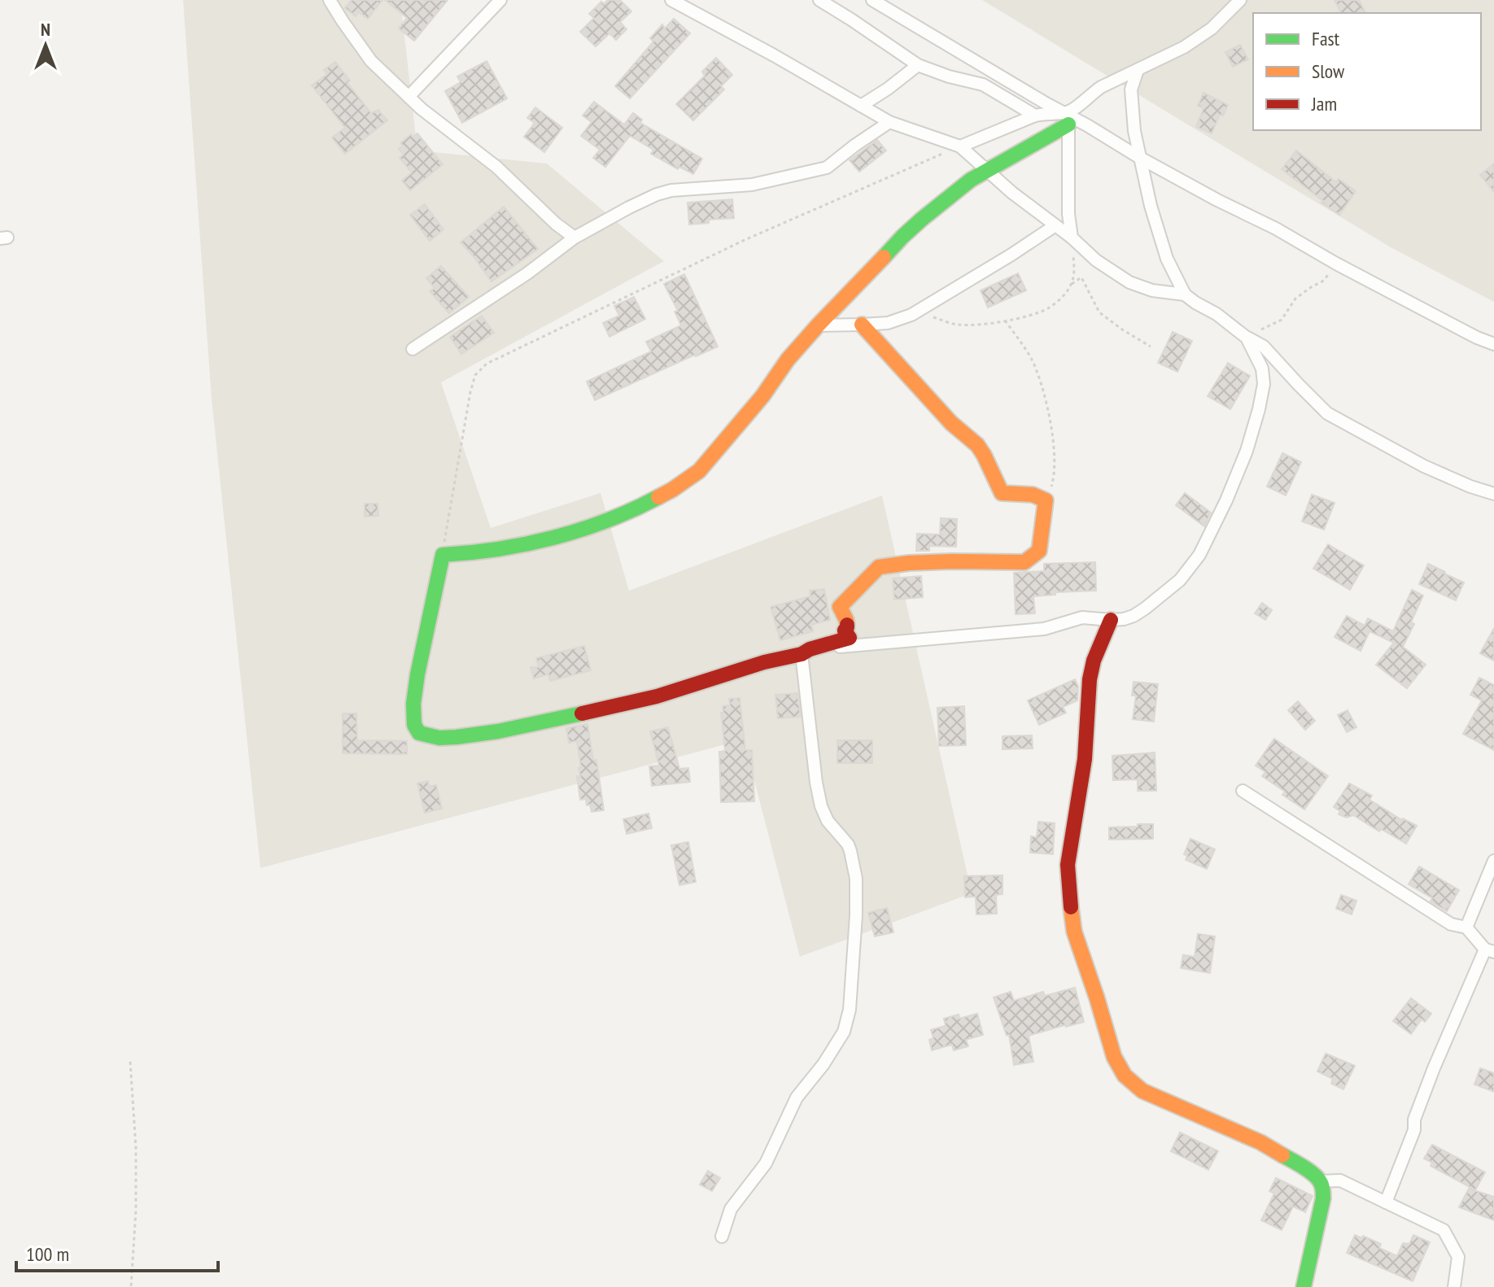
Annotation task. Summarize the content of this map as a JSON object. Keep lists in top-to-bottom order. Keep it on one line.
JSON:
{"legend":["Fast","Slow","Jam"],"scale_bar":"100 m","north":"top"}
